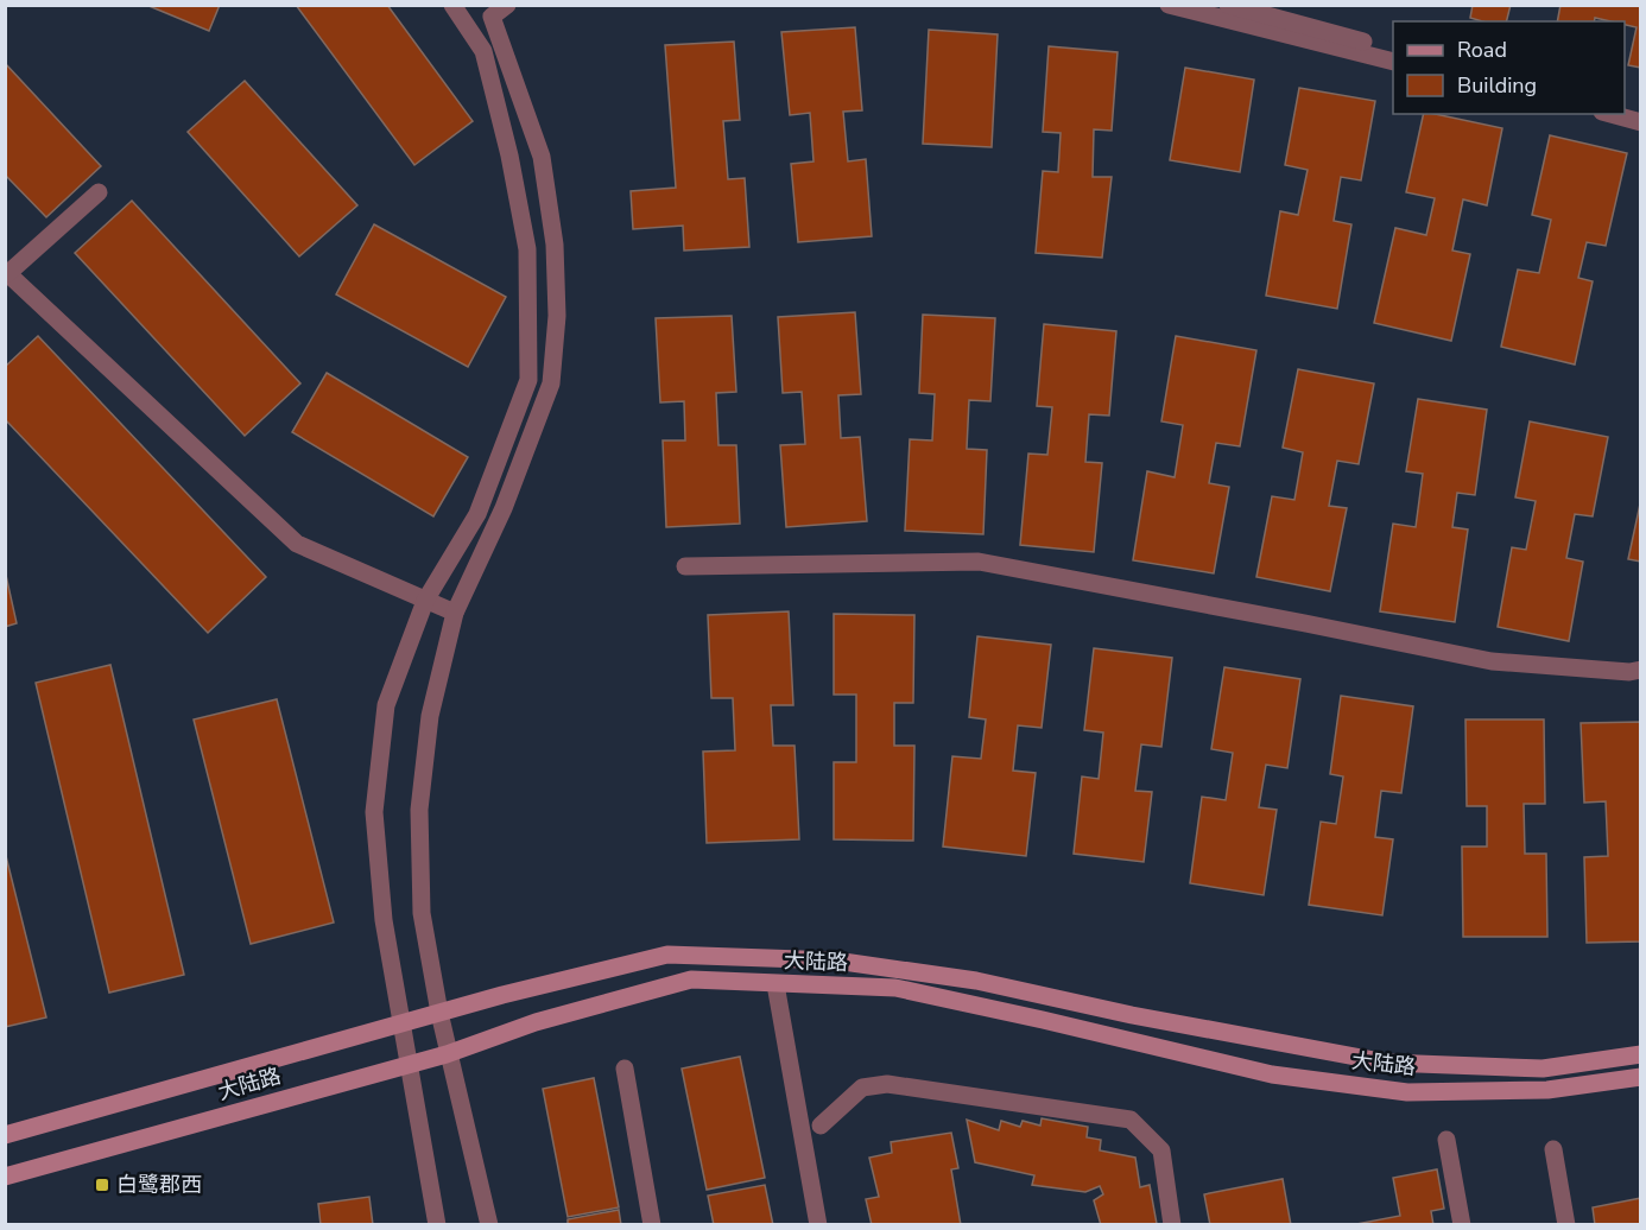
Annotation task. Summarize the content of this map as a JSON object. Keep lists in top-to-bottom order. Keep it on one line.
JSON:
{"streets":{"main road":["大陆路"]},"places":{"transit":["白鹭郡西"]},"legend":["Road","Building"]}
